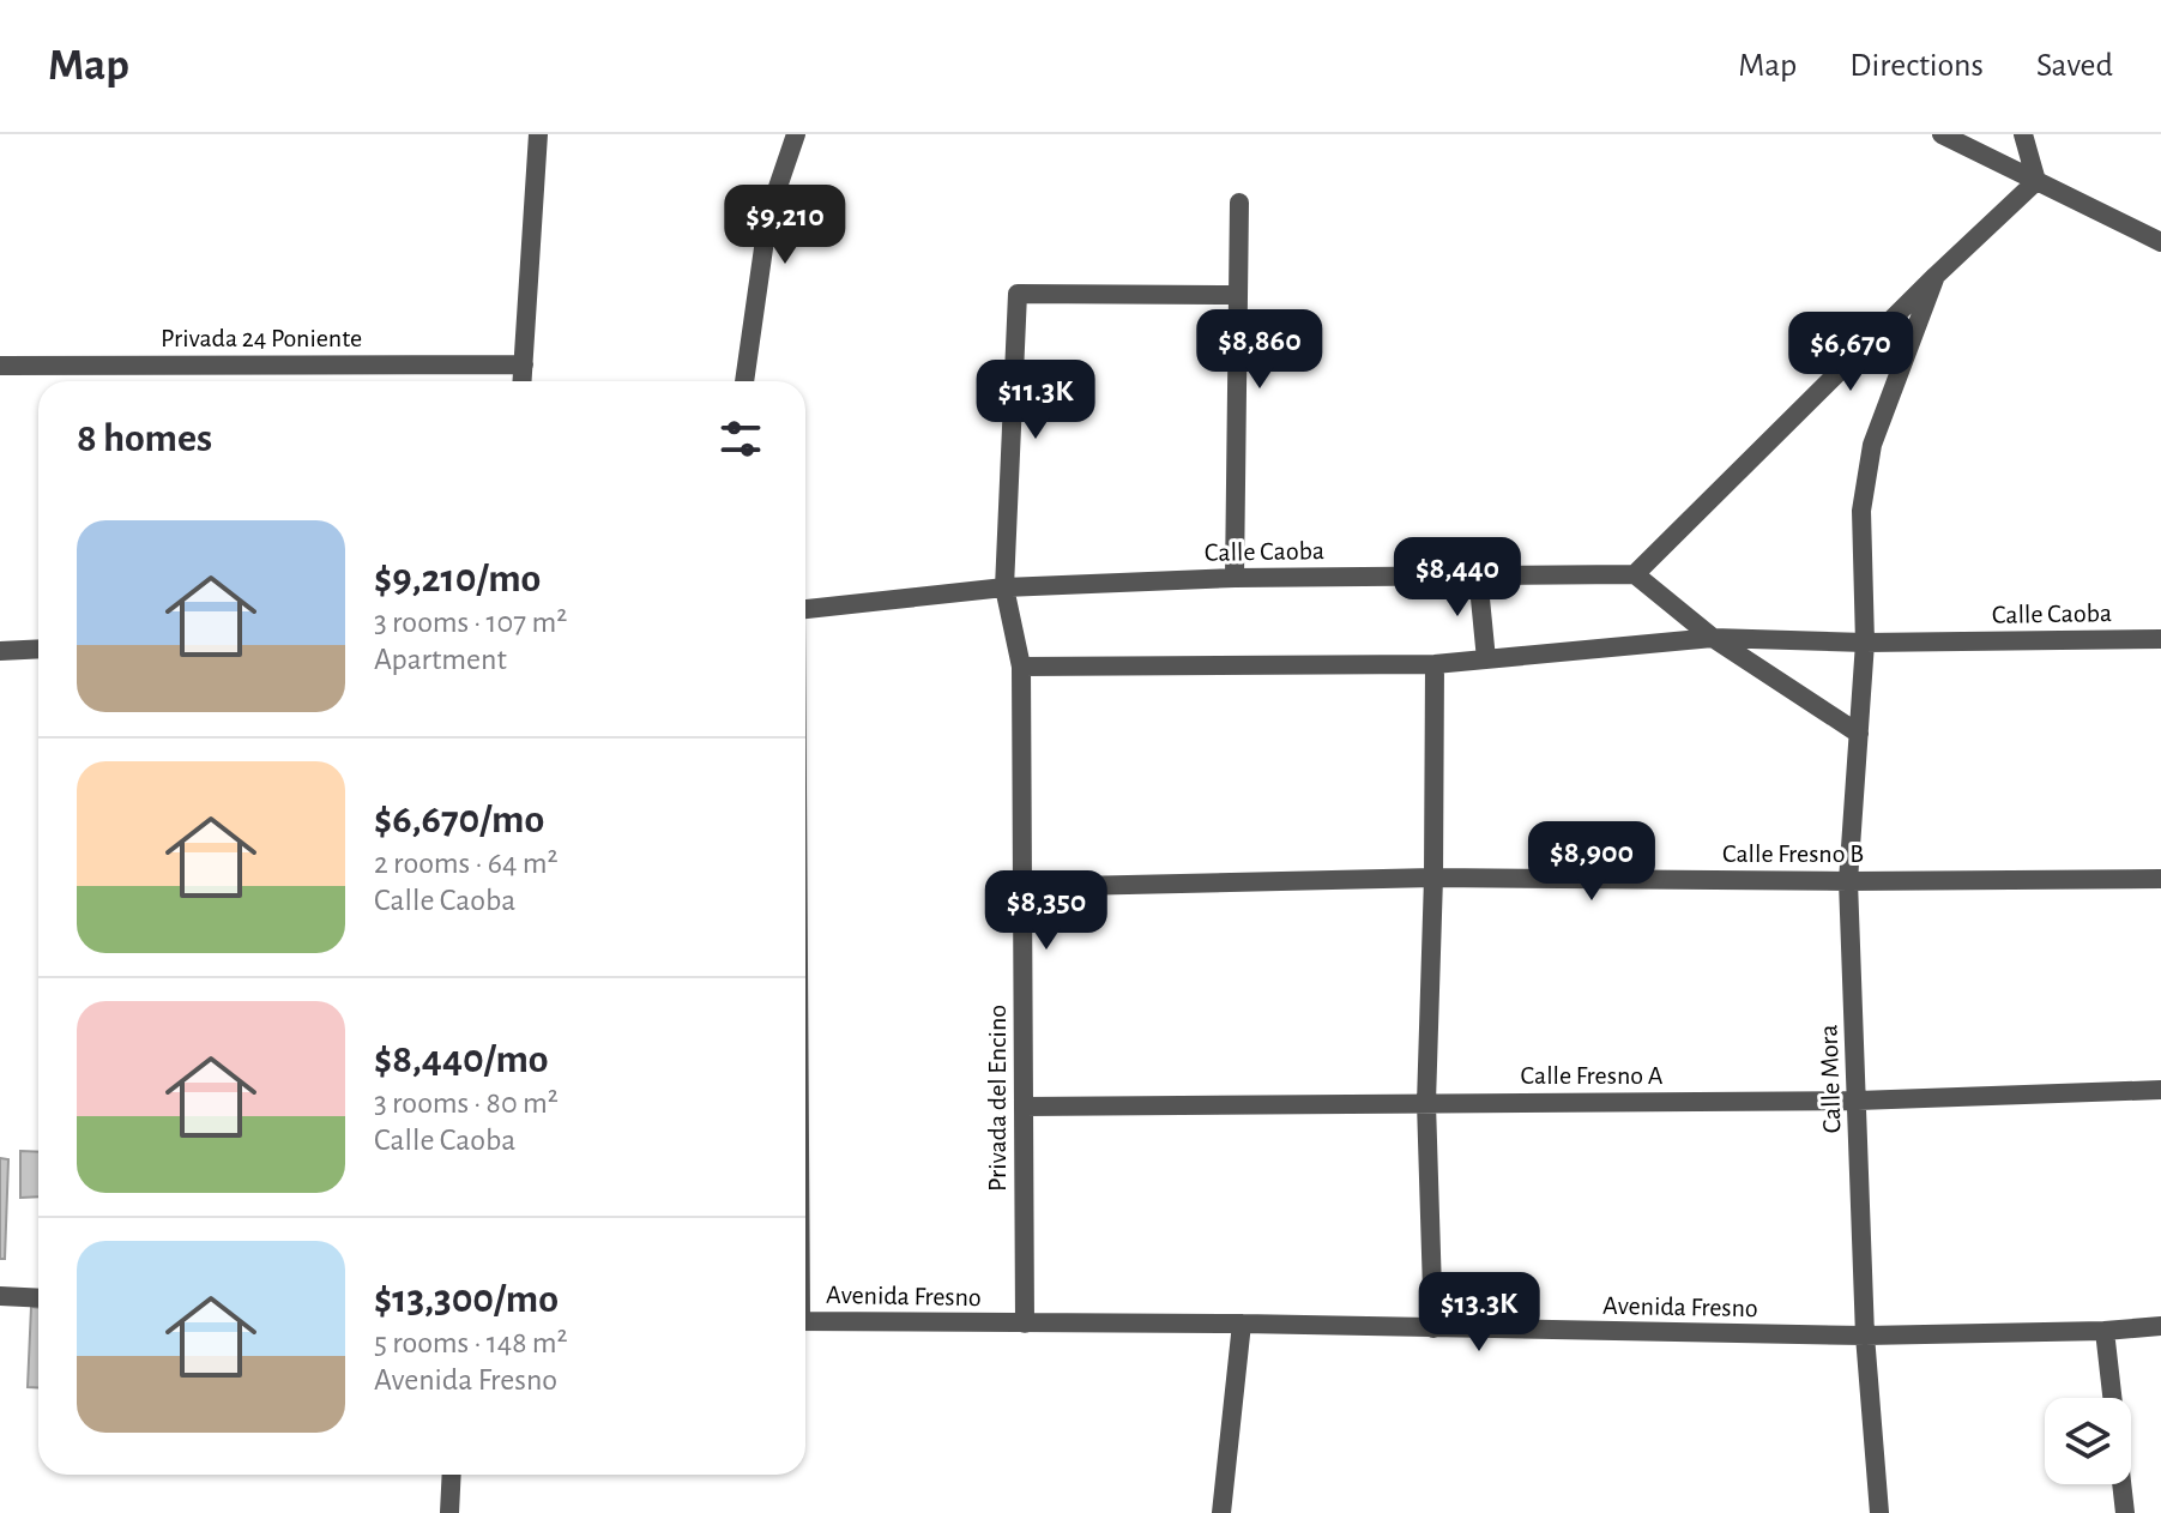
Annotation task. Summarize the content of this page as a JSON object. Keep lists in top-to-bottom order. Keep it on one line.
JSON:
{"streets":{"street":["Privada 24 Poniente","Calle Caoba","Calle Fresno B","Calle Fresno A","Calle Mora","Privada del Encino","Avenida Fresno"]},"crossings":[["Calle Caoba","Calle Mora"],["Calle Caoba","Privada del Encino"],["Calle Fresno B","Calle Mora"],["Calle Fresno B","Privada del Encino"],["Calle Fresno A","Calle Mora"],["Calle Fresno A","Privada del Encino"],["Calle Mora","Avenida Fresno"],["Privada del Encino","Avenida Fresno"]],"page":{"header":"Map","nav":["Map","Directions","Saved"],"price":["$9,210","$8,860","$6,670","$11.3K","$8,440","$8,900","$8,350","$13.3K"],"heading":"8 homes","list":[{"name":"$9,210/mo","note":"3 rooms · 107 m² · Apartment"},{"name":"$6,670/mo","note":"2 rooms · 64 m² · Calle Caoba"},{"name":"$8,440/mo","note":"3 rooms · 80 m² · Calle Caoba"},{"name":"$13,300/mo","note":"5 rooms · 148 m² · Avenida Fresno"}]}}
